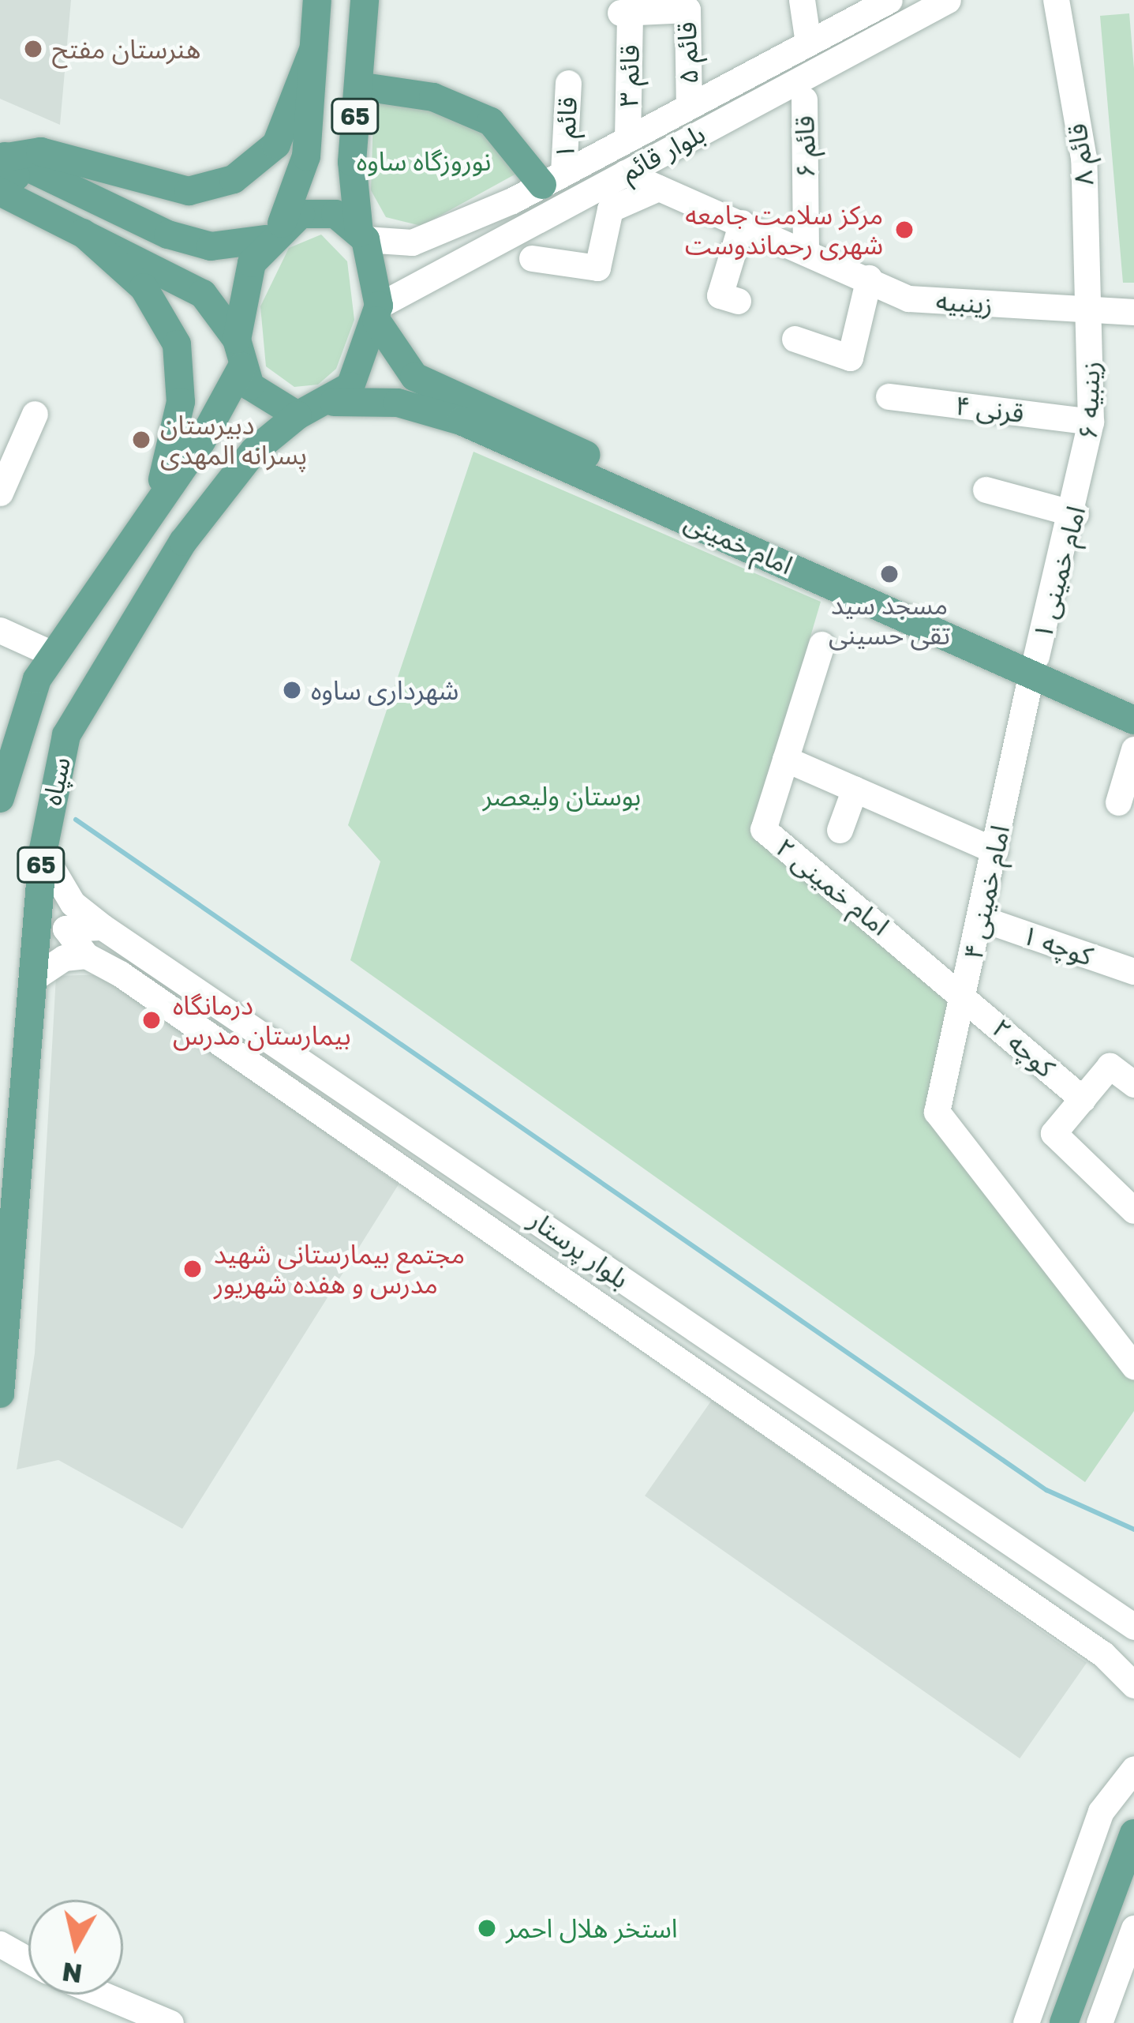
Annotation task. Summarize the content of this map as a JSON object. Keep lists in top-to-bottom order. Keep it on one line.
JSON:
{"streets":{"main road":["65","امام خمینی","سپاه"],"street":["قائم ۵","قائم ۳","قائم ۱","قائم ۶","بلوار قائم","قائم ۸","زینبیه","زینبیه ۶","قرنی ۴","امام خمینی ۱","امام خمینی ۲","امام خمینی ۴","کوچه ۱","کوچه ۲","بلوار پرستار"]},"crossings":[["قائم ۵","قائم ۳"],["قائم ۵","بلوار قائم"],["قائم ۳","بلوار قائم"],["65","بلوار قائم"],["65","امام خمینی"],["65","سپاه"],["قائم ۱","بلوار قائم"],["قائم ۶","زینبیه"],["بلوار قائم","زینبیه"],["بلوار قائم","امام خمینی"],["بلوار قائم","سپاه"],["قائم ۸","زینبیه"],["قائم ۸","زینبیه ۶"],["زینبیه","زینبیه ۶"],["زینبیه ۶","قرنی ۴"],["زینبیه ۶","امام خمینی ۱"],["امام خمینی","امام خمینی ۱"],["امام خمینی","سپاه"],["امام خمینی","امام خمینی ۴"],["امام خمینی ۱","امام خمینی ۴"],["سپاه","بلوار پرستار"],["امام خمینی ۲","امام خمینی ۴"],["امام خمینی ۲","کوچه ۲"],["امام خمینی ۴","کوچه ۱"],["امام خمینی ۴","کوچه ۲"]],"parks":["نوروزگاه ساوه","بوستان ولیعصر"],"places":["هنرستان مفتح","مرکز سلامت جامعه شهری رحماندوست","دبیرستان پسرانه المهدی","مسجد سید تقی حسینی","شهرداری ساوه","درمانگاه بیمارستان مدرس","مجتمع بیمارستانی شهید مدرس و هفده شهریور","استخر هلال احمر"],"north":"bottom"}
